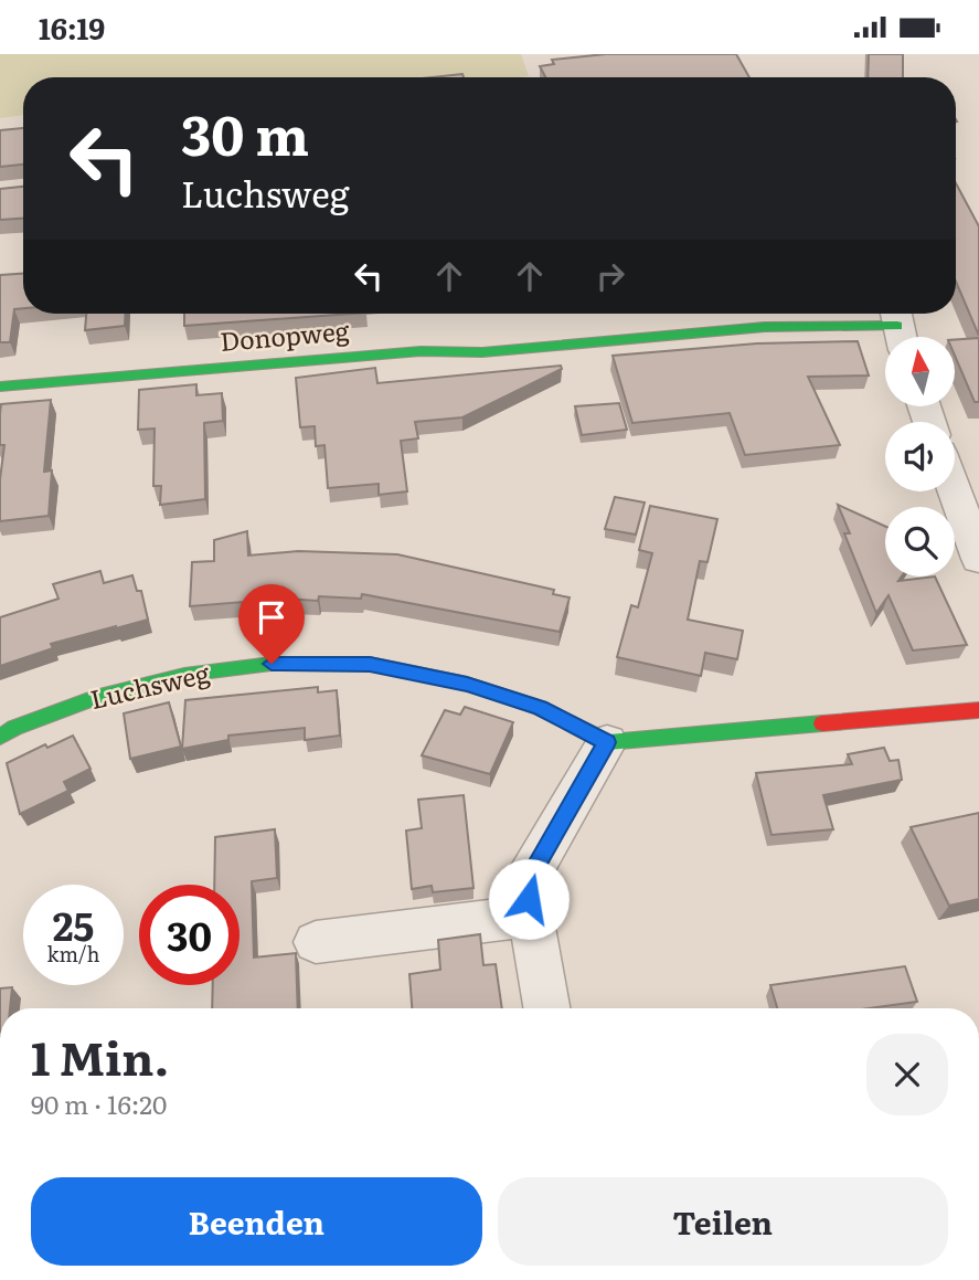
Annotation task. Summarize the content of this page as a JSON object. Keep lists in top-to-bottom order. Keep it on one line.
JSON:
{"streets":{"street":["Donopweg","Luchsweg"]},"north":"top","page":{"status":"16:19","turn":["30 m","Luchsweg"],"speed":"25 km/h","limit":"30","heading":["1 Min.","90 m · 16:20"],"buttons":["Beenden","Teilen"]}}
